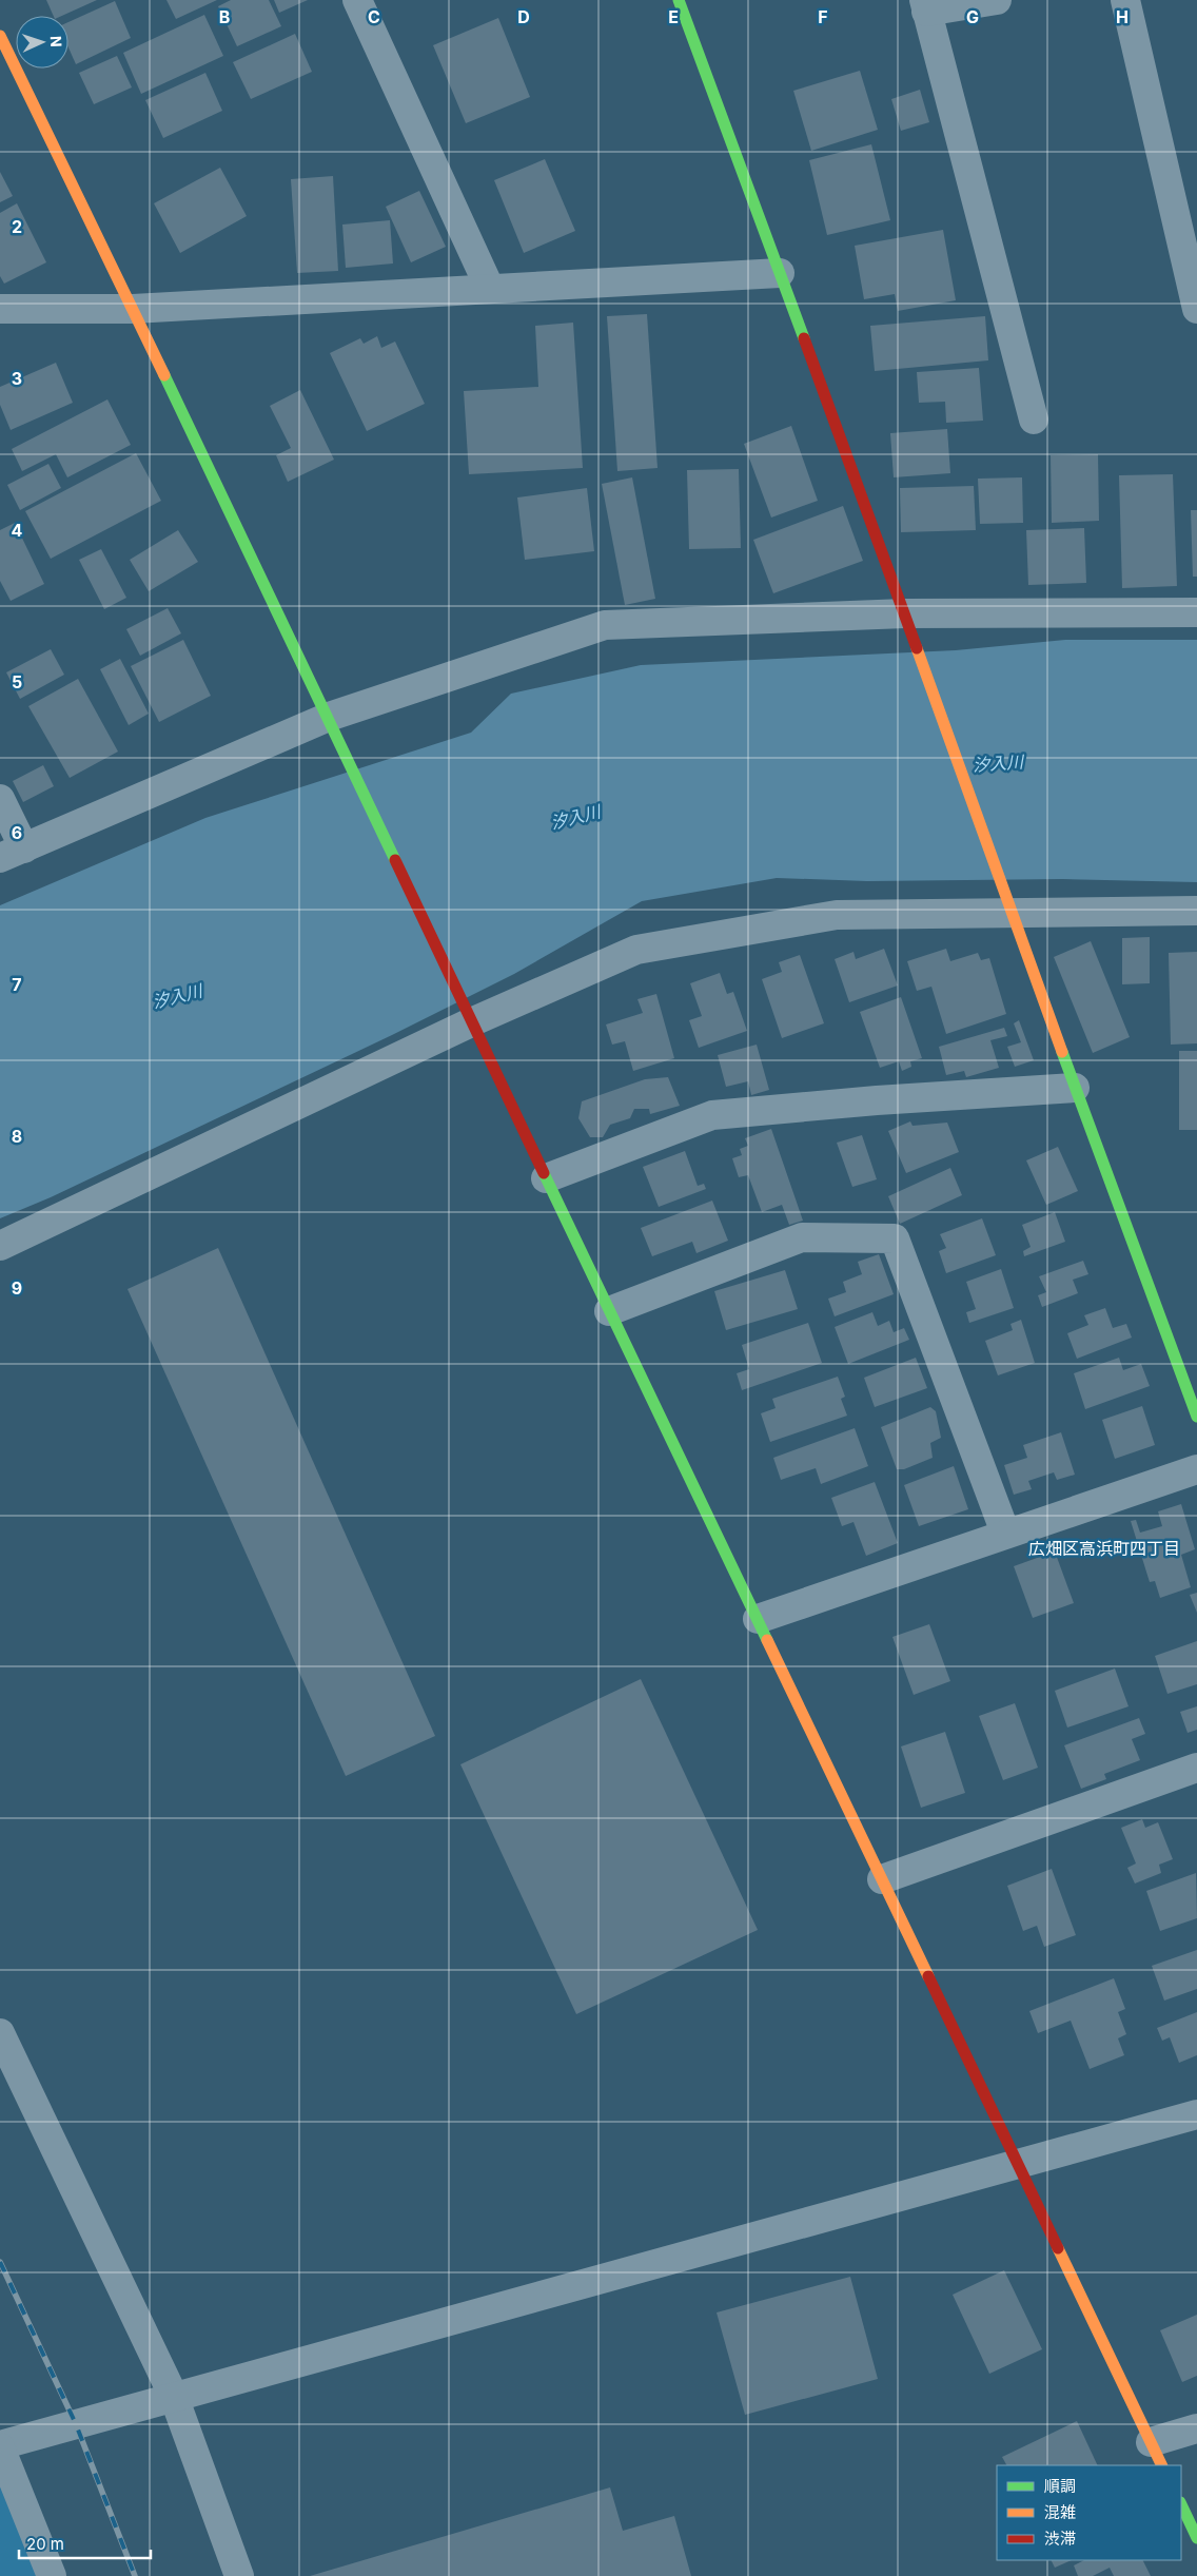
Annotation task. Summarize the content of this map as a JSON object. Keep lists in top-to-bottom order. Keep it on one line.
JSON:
{"districts":["広畑区高浜町四丁目"],"water":["汐入川"],"legend":["順調","混雑","渋滞"],"scale_bar":"20 m","north":"right","grid":{"columns":["B","C","D","E","F","G","H"],"rows":["2","3","4","5","6","7","8","9"]}}
